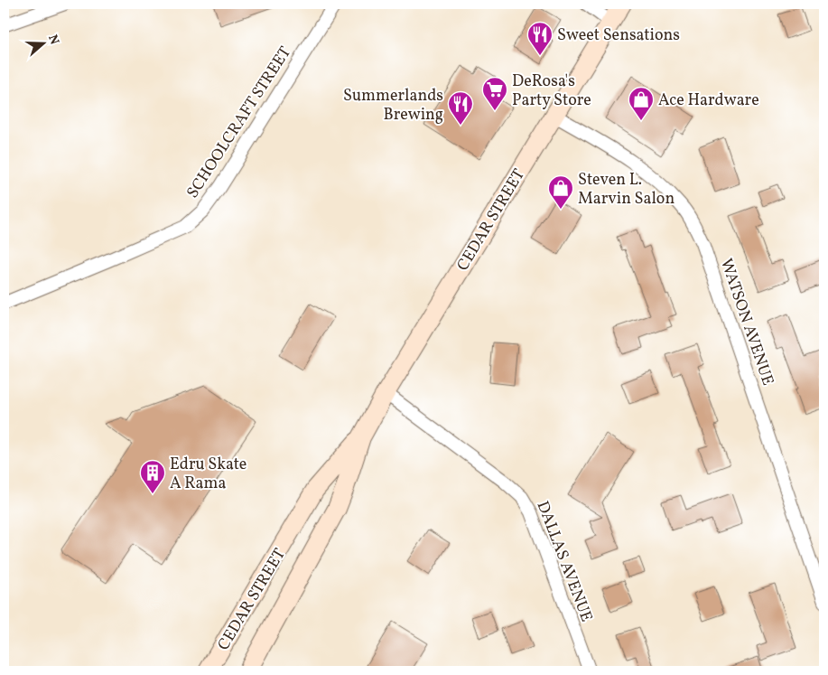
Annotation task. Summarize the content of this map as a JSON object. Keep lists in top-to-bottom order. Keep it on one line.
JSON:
{"streets":{"main road":["CEDAR STREET"],"street":["SCHOOLCRAFT STREET","WATSON AVENUE","DALLAS AVENUE"]},"crossings":[["CEDAR STREET","WATSON AVENUE"],["CEDAR STREET","DALLAS AVENUE"]],"places":{"restaurant":["Sweet Sensations","Summerlands Brewing"],"supermarket":["DeRosa's Party Store"],"shop":["Ace Hardware","Steven L. Marvin Salon"],"building":["Edru Skate A Rama"]},"north":"right"}
